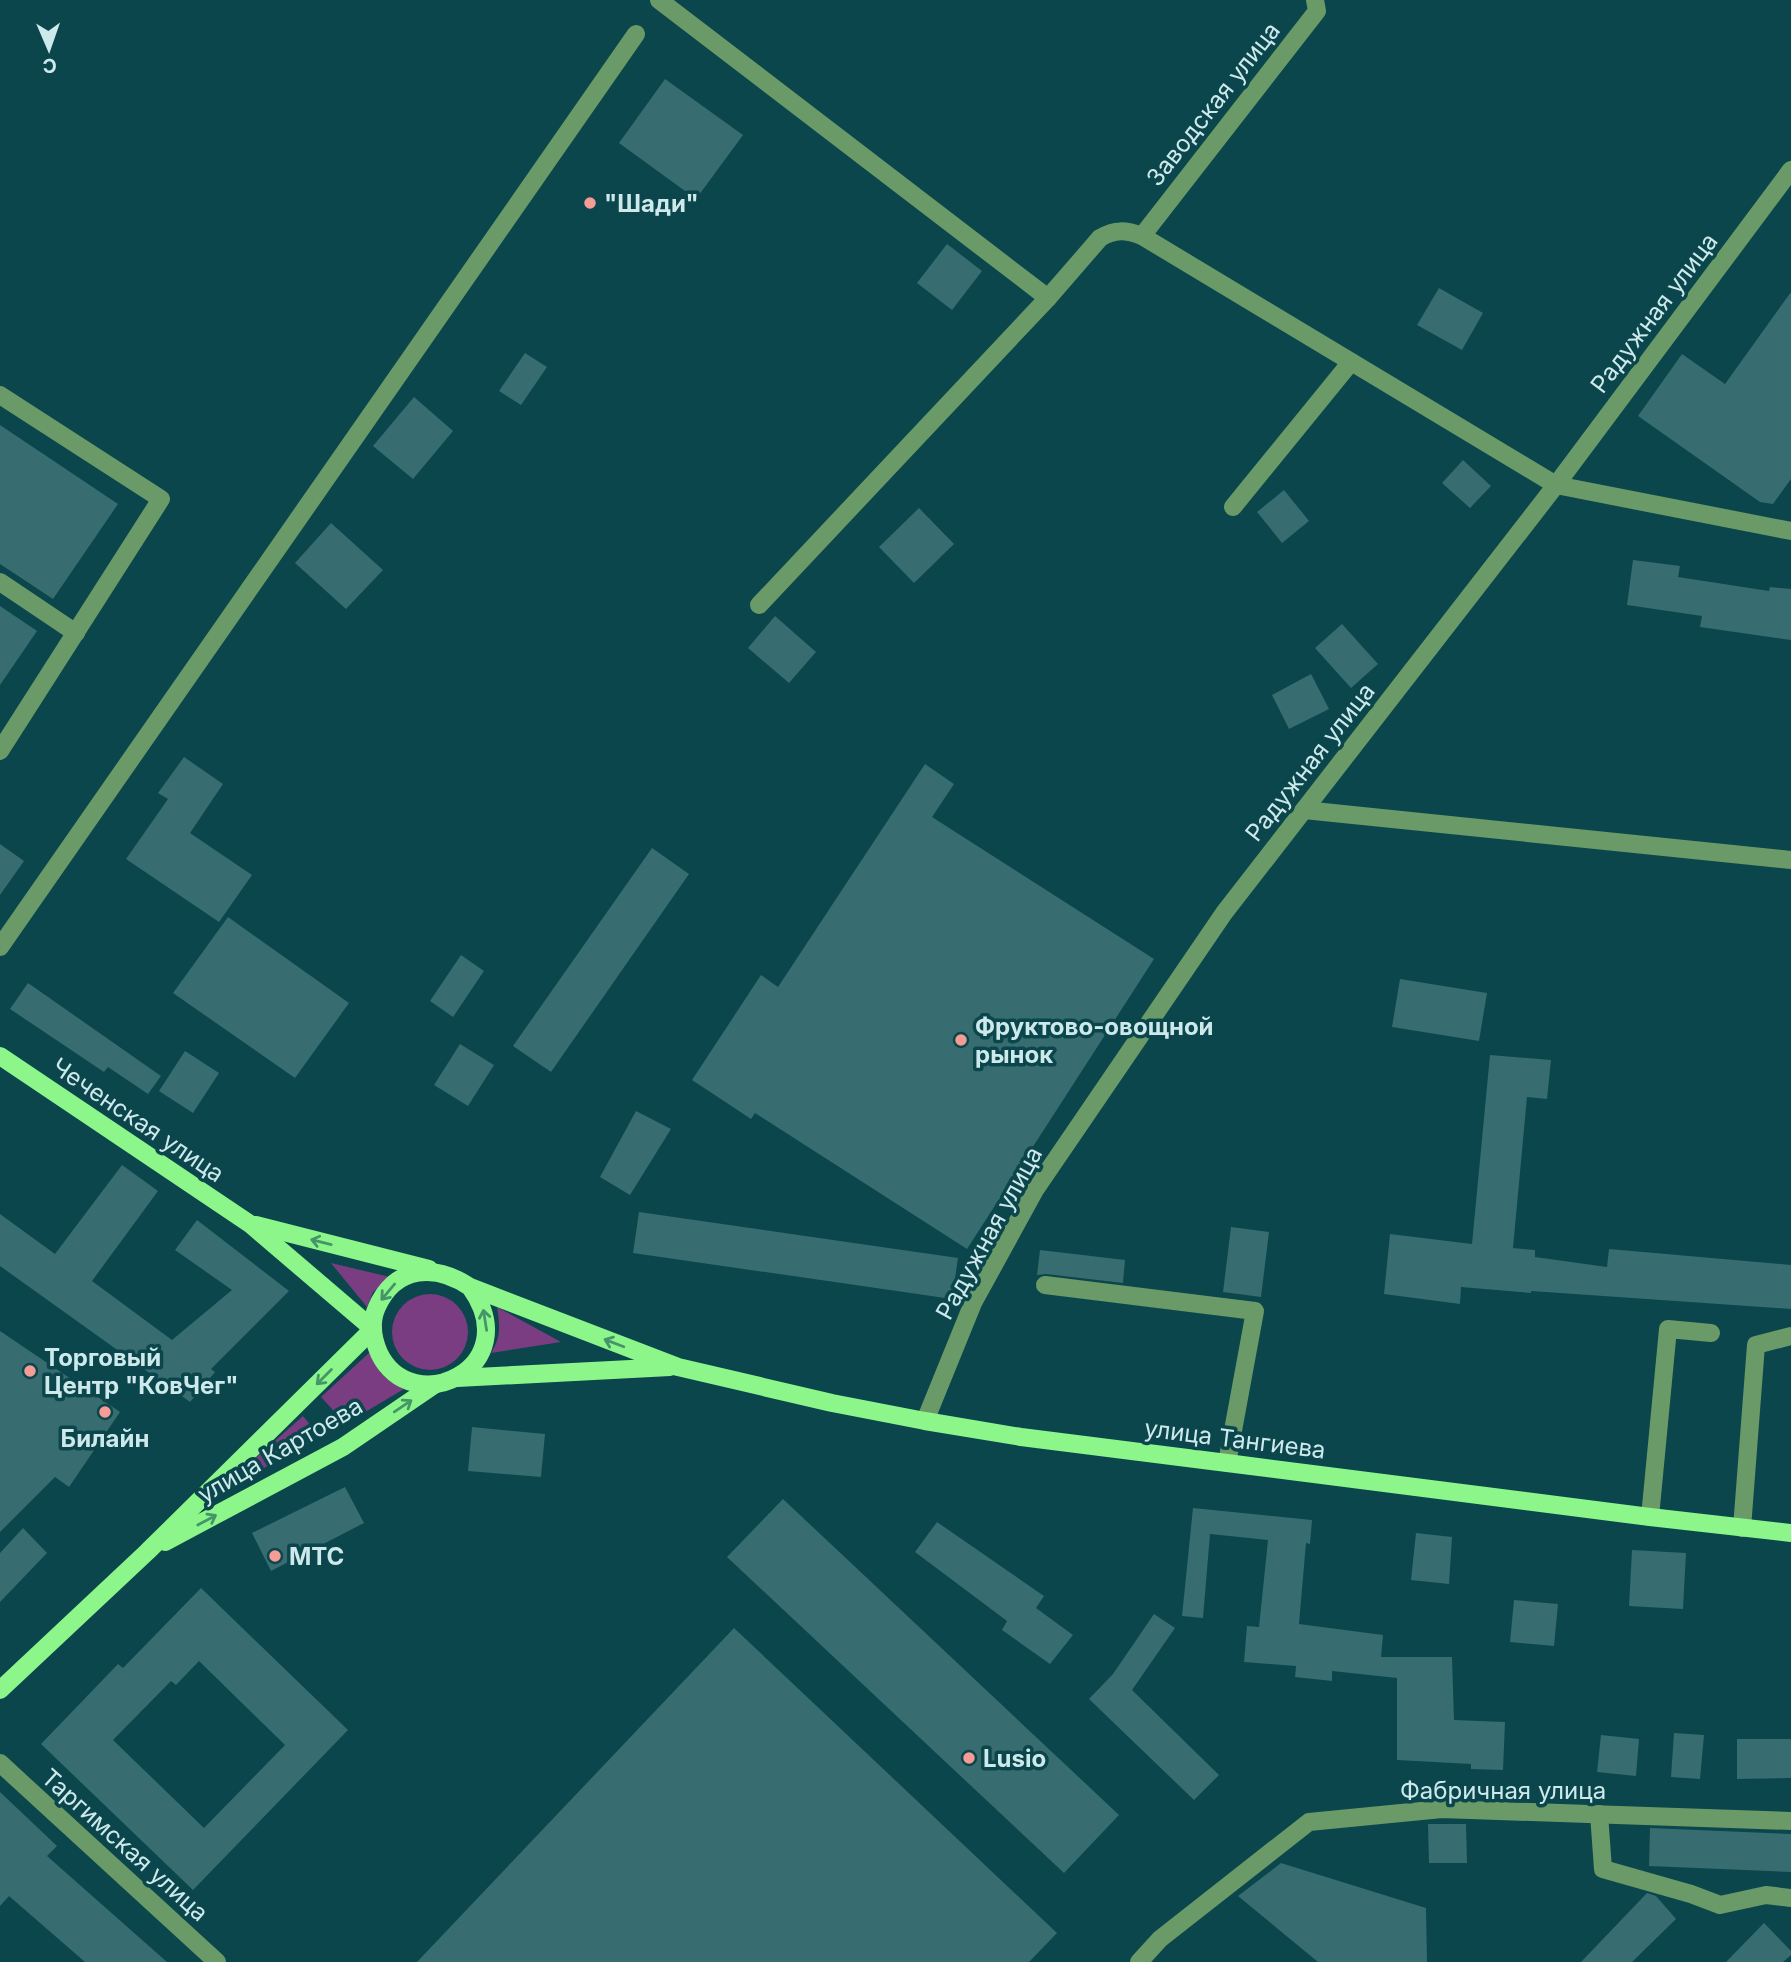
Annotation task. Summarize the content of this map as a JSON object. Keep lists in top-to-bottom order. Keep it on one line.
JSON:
{"streets":{"main road":["Чеченская улица","улица Тангиева","улица Картоева"],"street":["Заводская улица","Радужная улица","Фабричная улица","Таргимская улица"]},"crossings":[["Радужная улица","улица Тангиева"],["Чеченская улица","улица Картоева"]],"places":["\"Шади\"","Фруктово-овощной рынок","Торговый Центр \"КовЧег\"","Билайн","МТС","Lusio"],"north":"bottom"}
